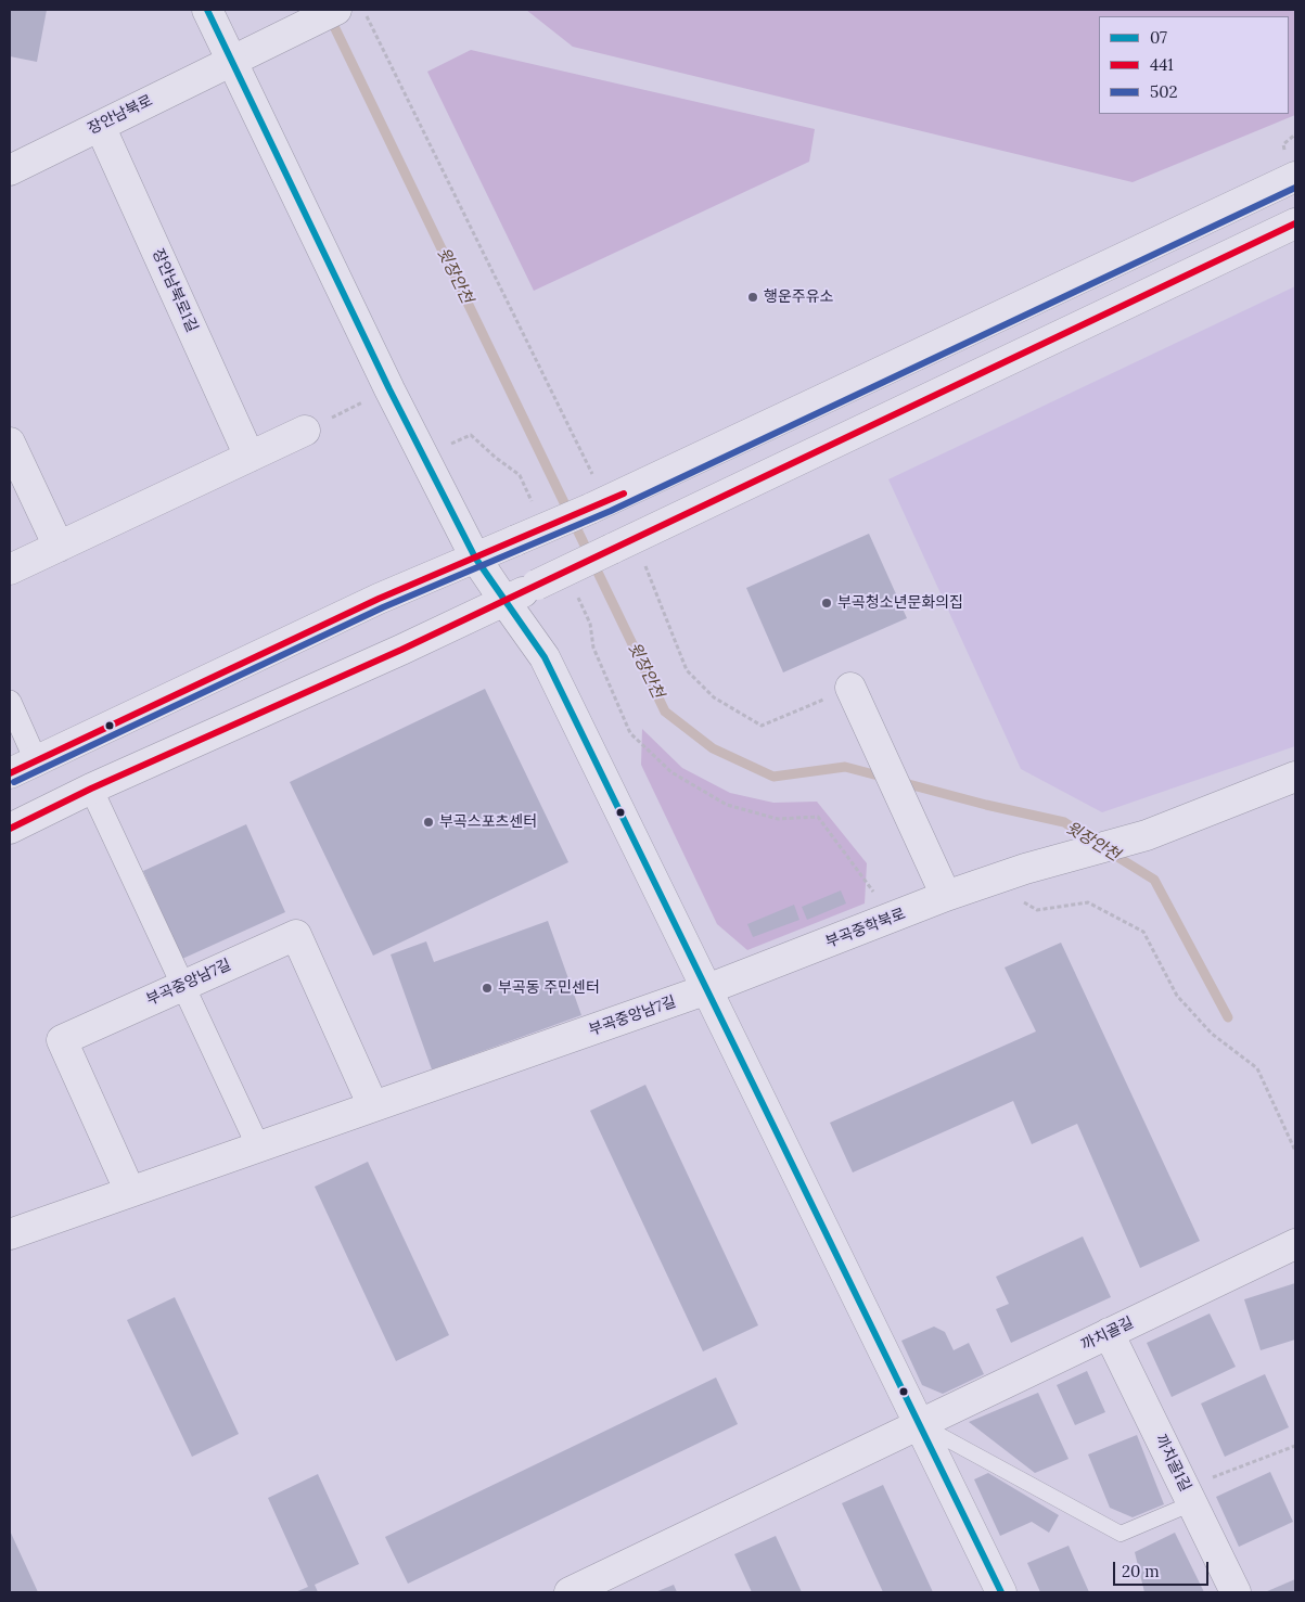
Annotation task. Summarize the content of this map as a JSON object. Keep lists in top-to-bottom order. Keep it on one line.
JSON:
{"streets":{"street":["장안남북로","장안남북로1길","부곡중학북로","부곡중앙남7길","까치골길","까치골1길"]},"crossings":[["장안남북로","장안남북로1길"],["부곡중학북로","부곡중앙남7길"],["까치골길","까치골1길"]],"water":["윗장안천"],"places":["행운주유소","부곡청소년문화의집","부곡스포츠센터","부곡동 주민센터"],"lines":["transit line 07","transit line 502","transit line 441"],"legend":["07","441","502"],"scale_bar":"20 m"}
